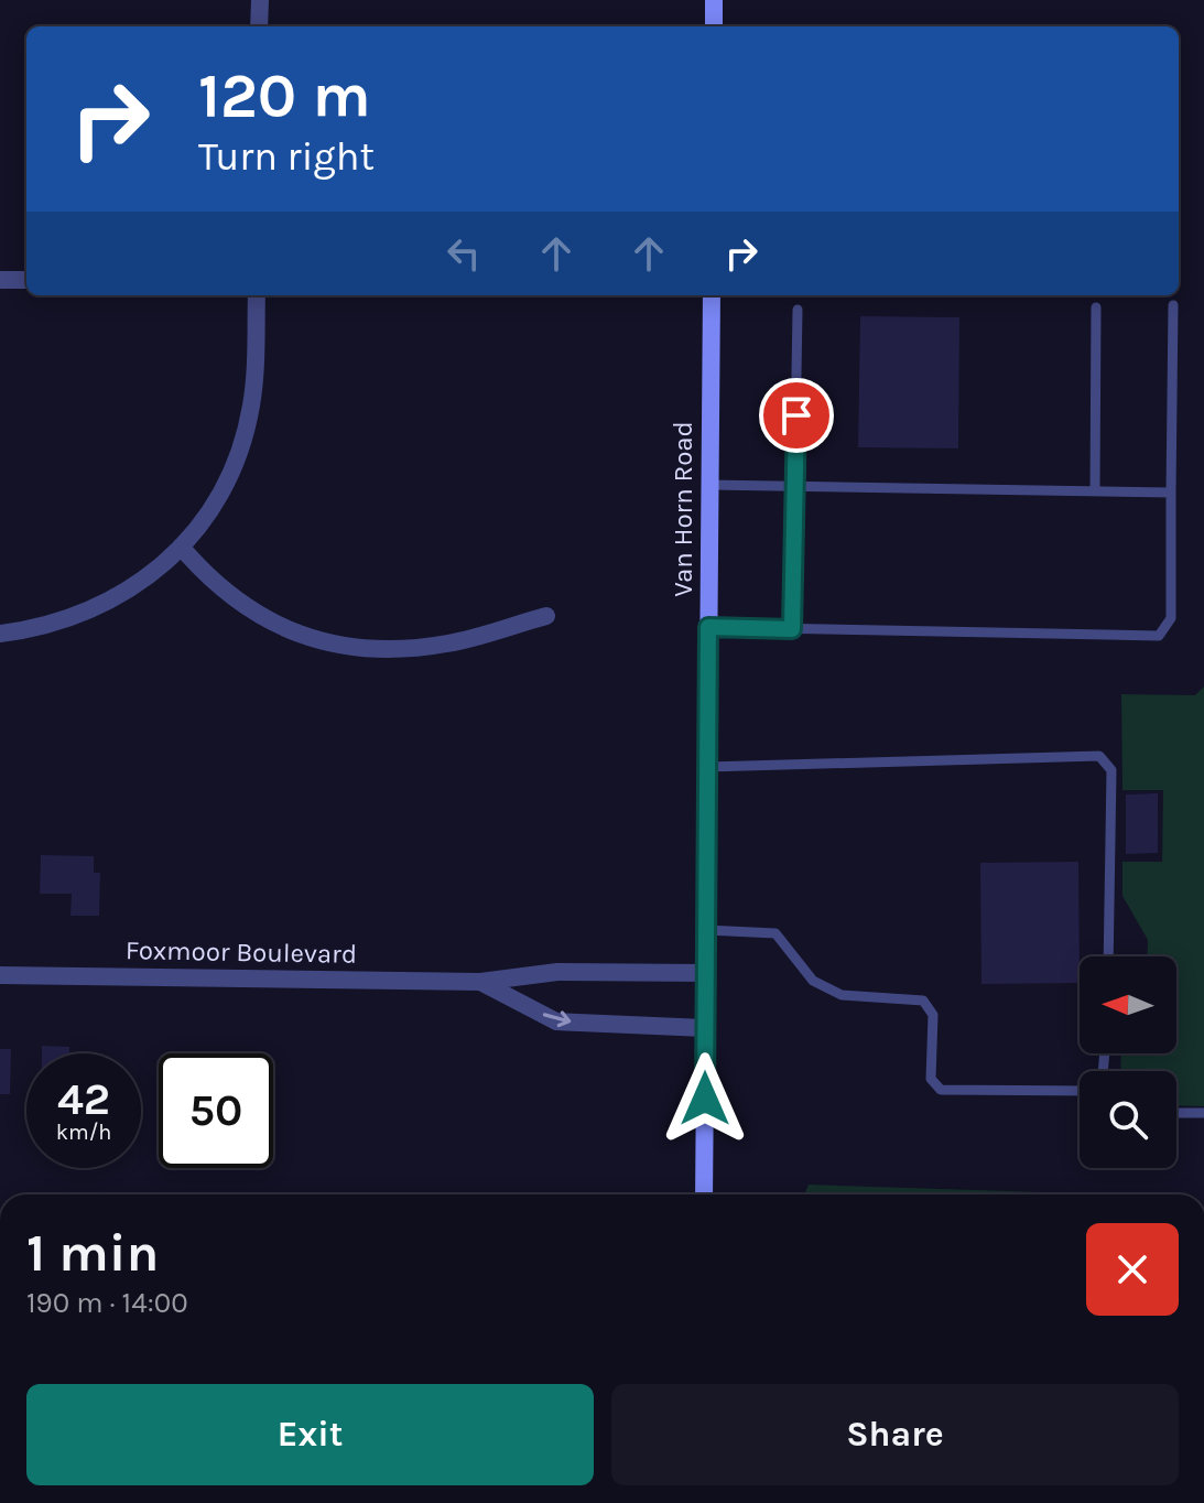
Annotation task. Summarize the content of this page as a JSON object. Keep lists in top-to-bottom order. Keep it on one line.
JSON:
{"streets":{"main road":["Van Horn Road"],"street":["Foxmoor Boulevard"]},"crossings":[["Van Horn Road","Foxmoor Boulevard"]],"north":"left","page":{"turn":["120 m","Turn right"],"speed":"42 km/h","limit":"50","heading":["1 min","190 m · 14:00"],"buttons":["Exit","Share"]}}
